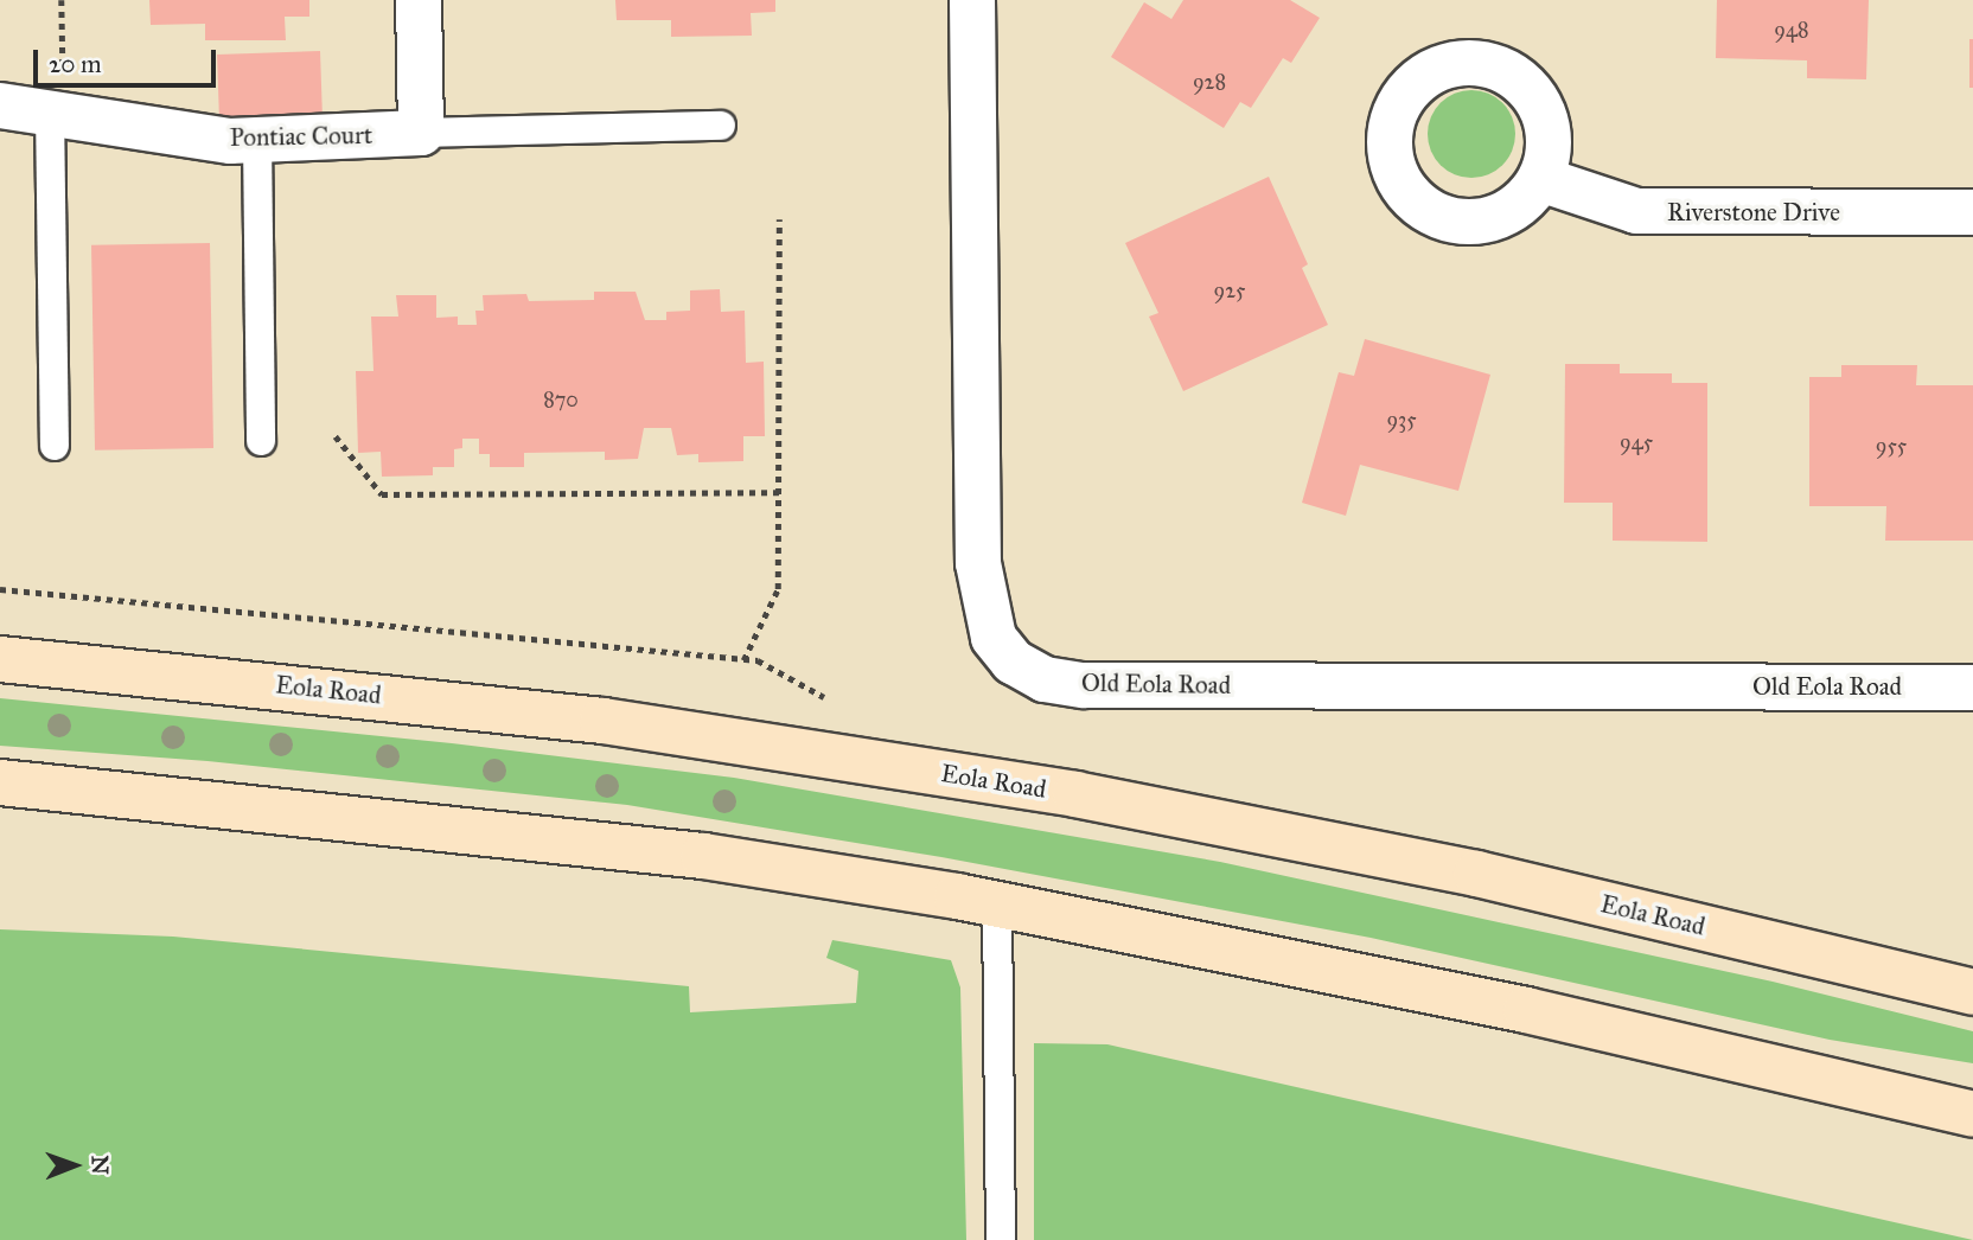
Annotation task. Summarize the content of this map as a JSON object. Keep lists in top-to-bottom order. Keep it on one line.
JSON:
{"streets":{"main road":["Eola Road"],"street":["Pontiac Court","Riverstone Drive","Old Eola Road"]},"house_numbers":["948","928","925","870","935","945","955"],"scale_bar":"20 m","north":"right"}
